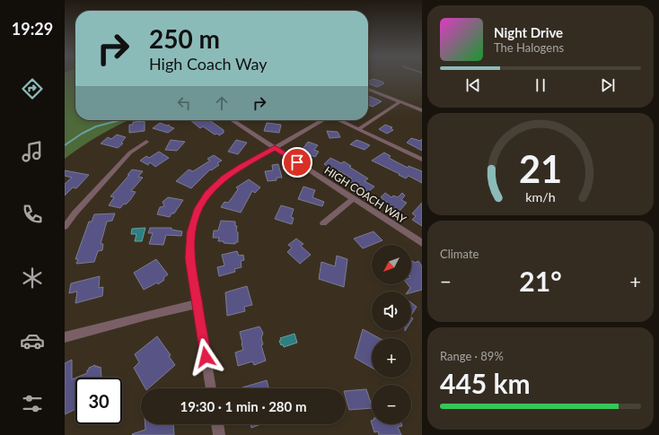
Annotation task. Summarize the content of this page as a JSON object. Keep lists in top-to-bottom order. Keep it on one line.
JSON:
{"streets":{"street":["HIGH COACH WAY"]},"north":"bottom left","page":{"tabs":"19:29","turn":["250 m","High Coach Way"],"song":["Night Drive","The Halogens"],"tile":["Climate",["Range · 89%","445 km"]],"map_buttons":["+","−"],"heat":["−","21°","+"],"limit":"30","trip":"19:30 · 1 min · 280 m","gauge":["21","km/h"]}}
